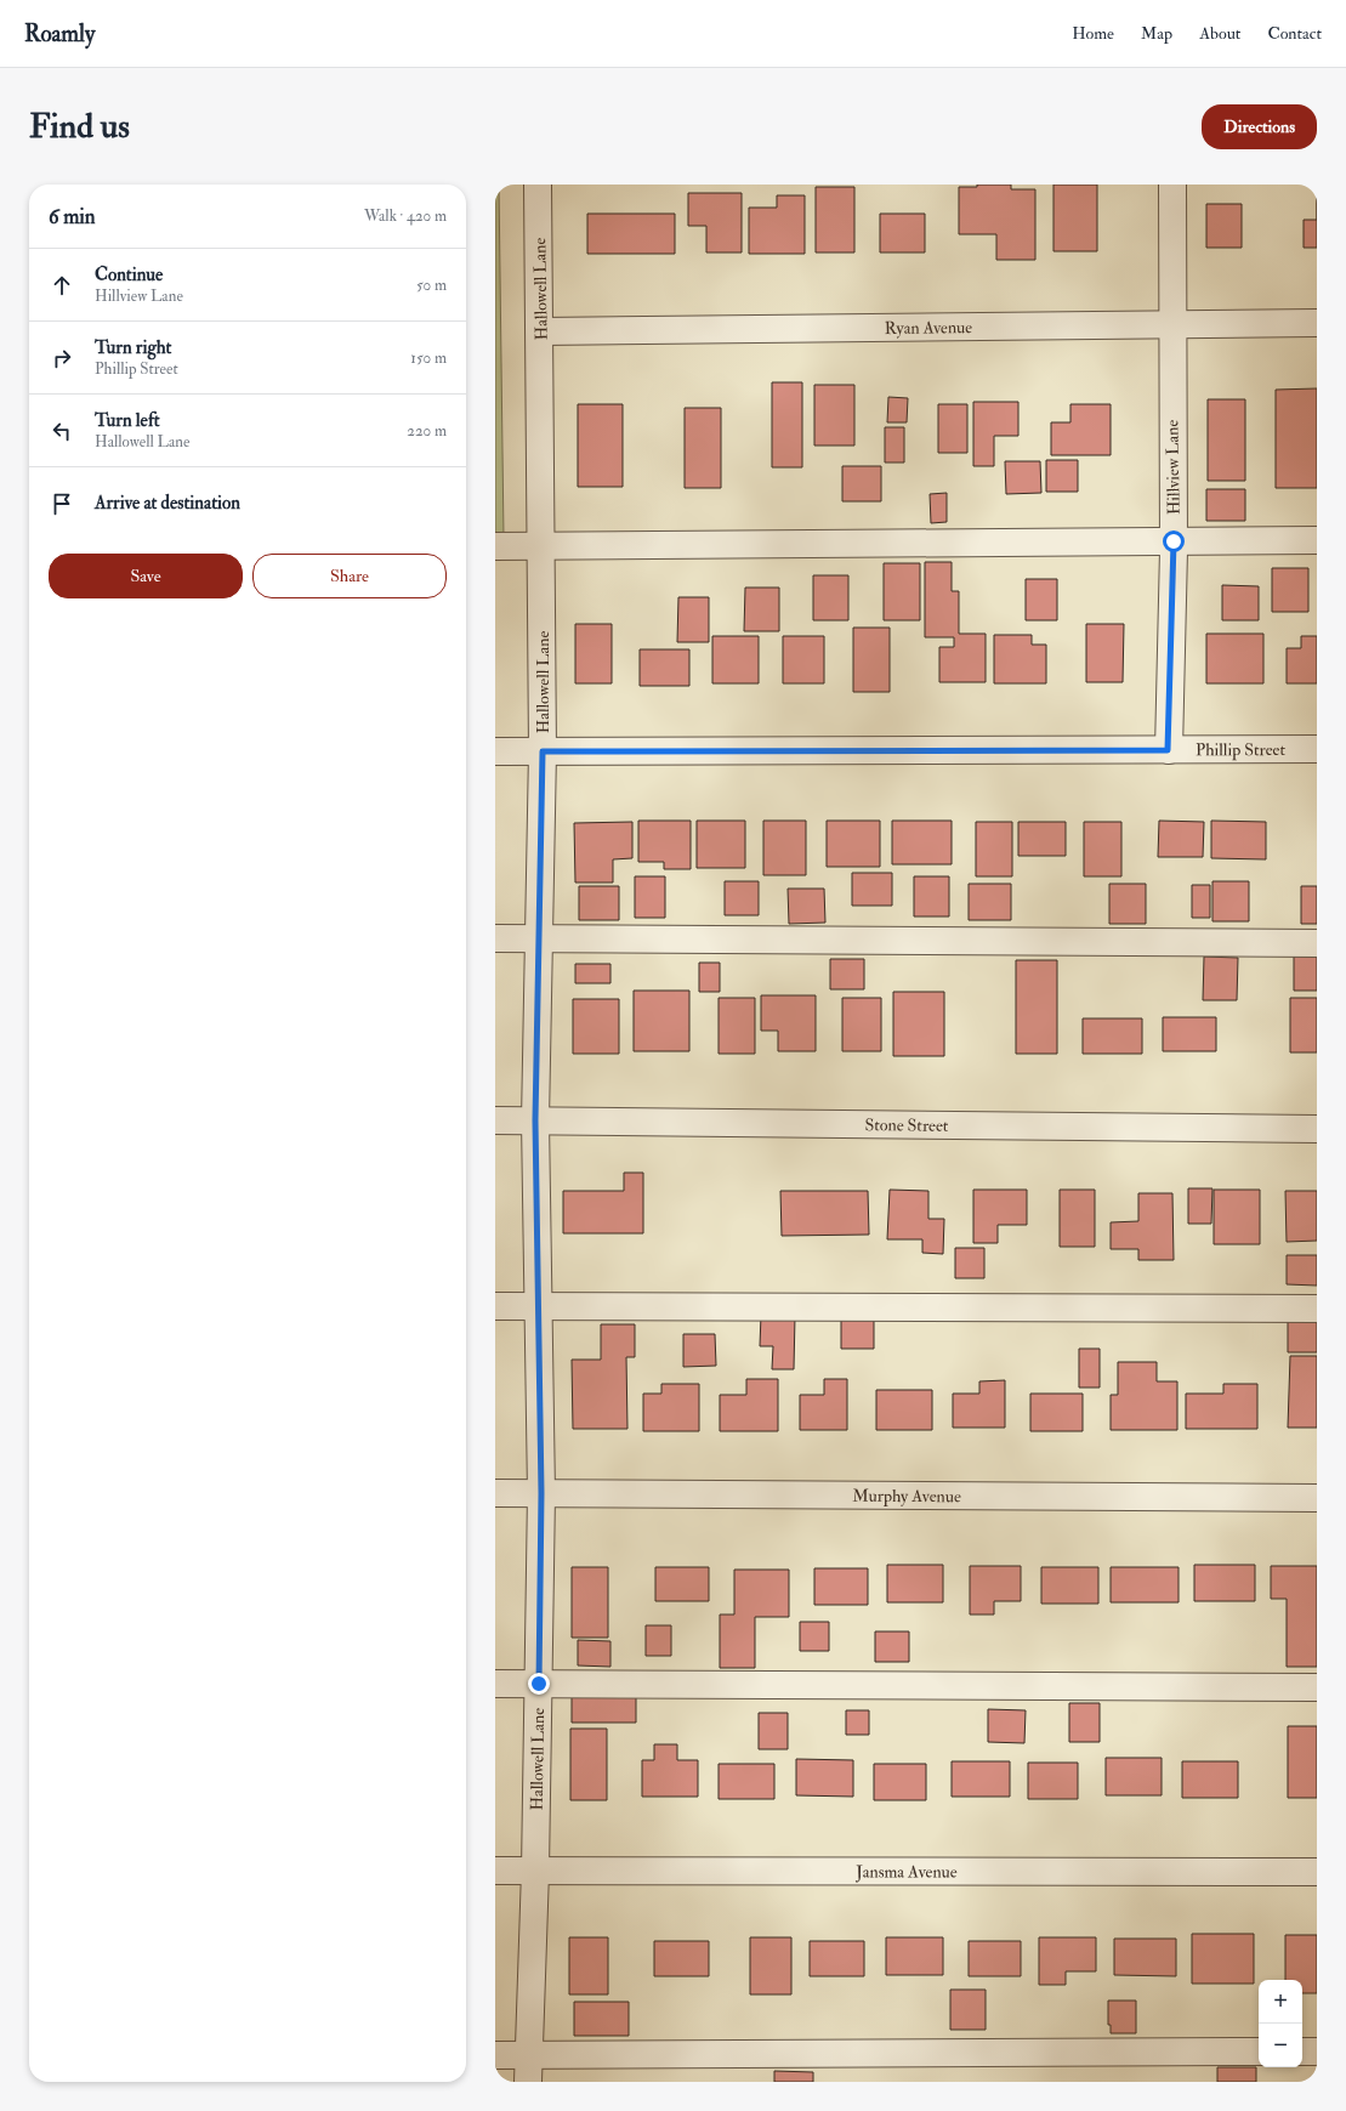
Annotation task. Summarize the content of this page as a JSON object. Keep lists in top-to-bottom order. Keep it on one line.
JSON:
{"streets":{"street":["Hallowell Lane","Ryan Avenue","Hillview Lane","Phillip Street","Stone Street","Murphy Avenue","Jansma Avenue"]},"crossings":[["Hallowell Lane","Ryan Avenue"],["Hallowell Lane","Phillip Street"],["Hallowell Lane","Stone Street"],["Hallowell Lane","Murphy Avenue"],["Hallowell Lane","Jansma Avenue"],["Ryan Avenue","Hillview Lane"],["Hillview Lane","Phillip Street"]],"page":{"header":"Roamly","nav":["Home","Map","About","Contact"],"buttons":["Directions",["Save","Share"]],"title":"Find us","heading":["6 min","Walk · 420 m"],"list":[["Continue","Hillview Lane","50 m"],["Turn right","Phillip Street","150 m"],["Turn left","Hallowell Lane","220 m"],"Arrive at destination"],"map_buttons":["+","−"]}}
